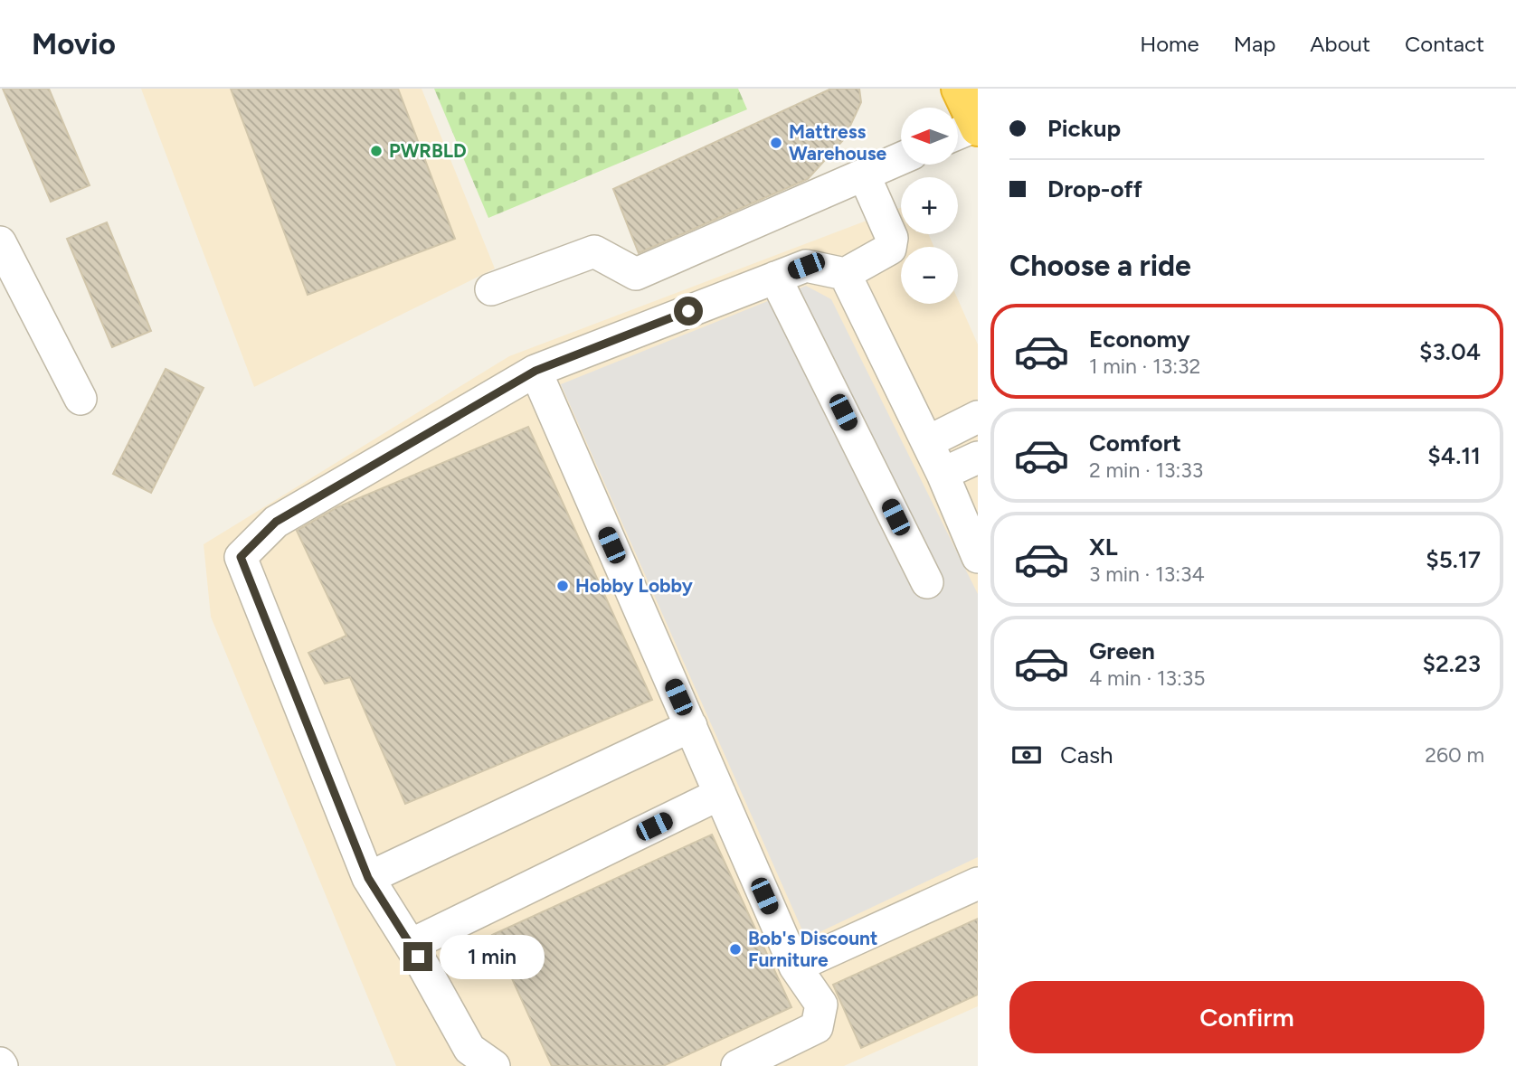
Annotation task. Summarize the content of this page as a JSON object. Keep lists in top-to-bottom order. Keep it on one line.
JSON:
{"places":["Mattress Warehouse","PWRBLD","Hobby Lobby","Bob's Discount Furniture"],"north":"left","page":{"header":"Movio","nav":["Home","Map","About","Contact"],"banner":["Pickup","Drop-off"],"map_buttons":["+","−"],"heading":"Choose a ride","list":[{"name":"Economy","note":"1 min · 13:32","value":"$3.04"},{"name":"Comfort","note":"2 min · 13:33","value":"$4.11"},{"name":"XL","note":"3 min · 13:34","value":"$5.17"},{"name":"Green","note":"4 min · 13:35","value":"$2.23"}],"pay":["Cash","260 m"],"bubble":"1 min","buttons":"Confirm"}}
